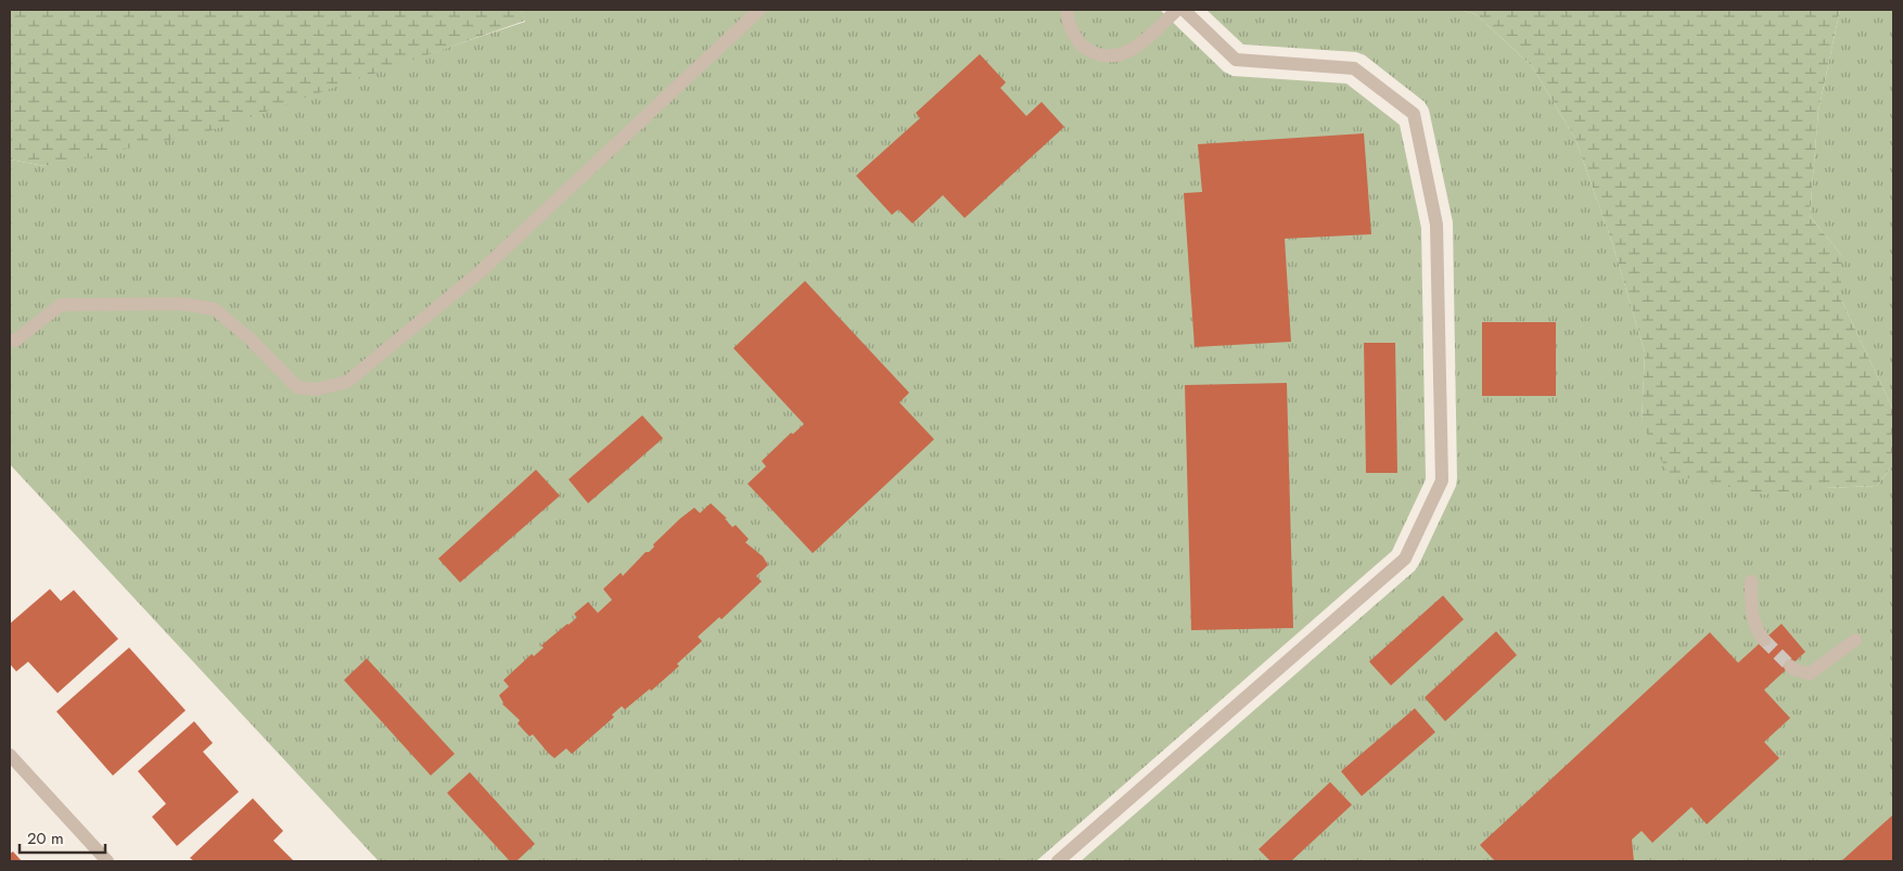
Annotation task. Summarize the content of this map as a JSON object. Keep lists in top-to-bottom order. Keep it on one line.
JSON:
{"scale_bar":"20 m"}
